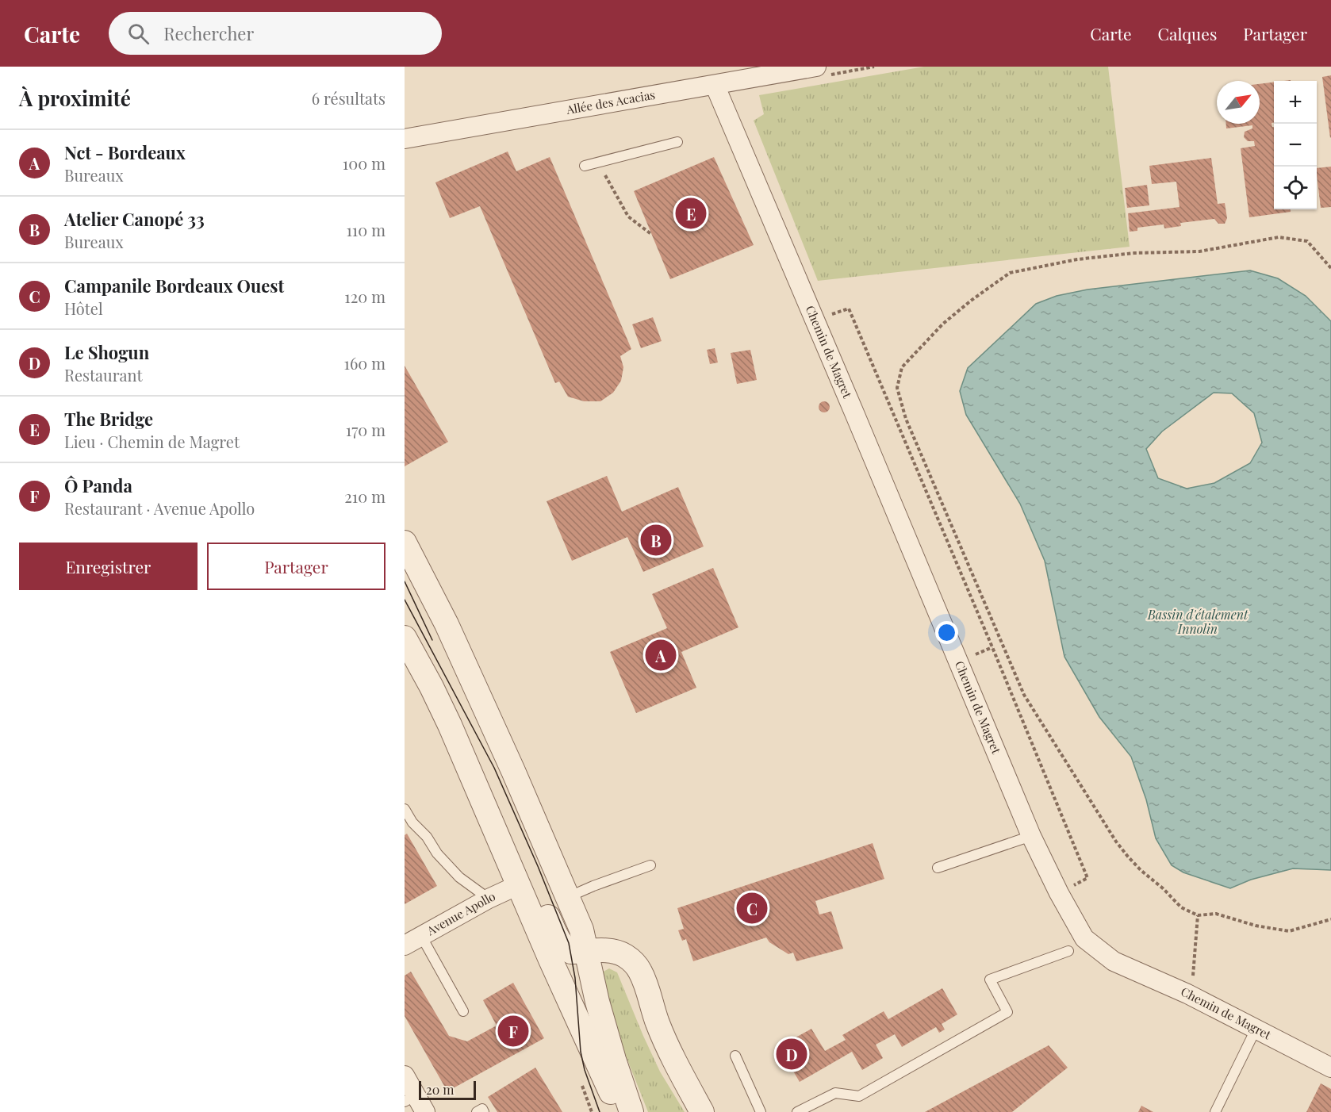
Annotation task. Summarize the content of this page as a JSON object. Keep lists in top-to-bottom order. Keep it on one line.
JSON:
{"streets":{"street":["Allée des Acacias","Chemin de Magret","Avenue Apollo"]},"crossings":[["Allée des Acacias","Chemin de Magret"]],"water":["Bassin d'étalement Innolin"],"scale_bar":"20 m","north":"top right","page":{"header":"Carte","search":"Rechercher","nav":["Carte","Calques","Partager"],"heading":["À proximité","6 résultats"],"map_buttons":["+","−"],"list":[{"mark":"A","name":"Nct - Bordeaux","note":"Bureaux","value":"100 m"},{"mark":"B","name":"Atelier Canopé 33","note":"Bureaux","value":"110 m"},{"mark":"C","name":"Campanile Bordeaux Ouest","note":"Hôtel","value":"120 m"},{"mark":"D","name":"Le Shogun","note":"Restaurant","value":"160 m"},{"mark":"E","name":"The Bridge","note":"Lieu · Chemin de Magret","value":"170 m"},{"mark":"F","name":"Ô Panda","note":"Restaurant · Avenue Apollo","value":"210 m"}],"pins":["E","B","A","C","F","D"],"buttons":["Enregistrer","Partager"],"scale":"20 m"}}
